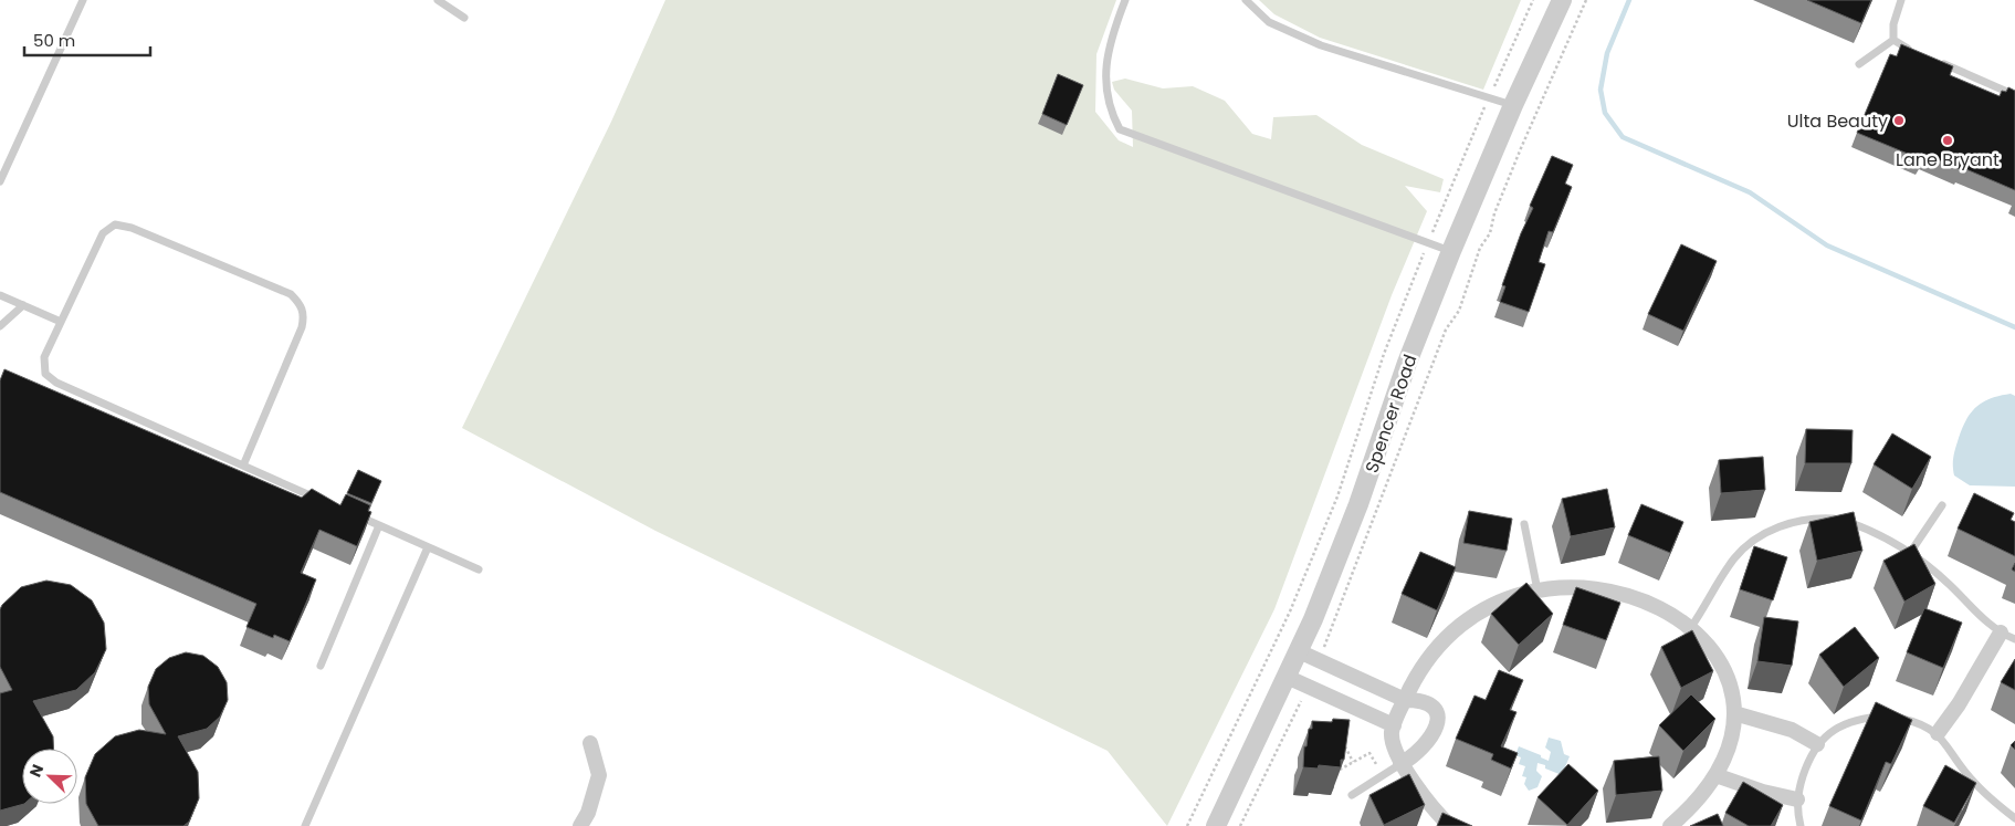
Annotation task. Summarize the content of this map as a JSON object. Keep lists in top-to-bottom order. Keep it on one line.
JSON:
{"streets":{"street":["Spencer Road"]},"places":["Ulta Beauty","Lane Bryant"],"scale_bar":"50 m","north":"top left"}
